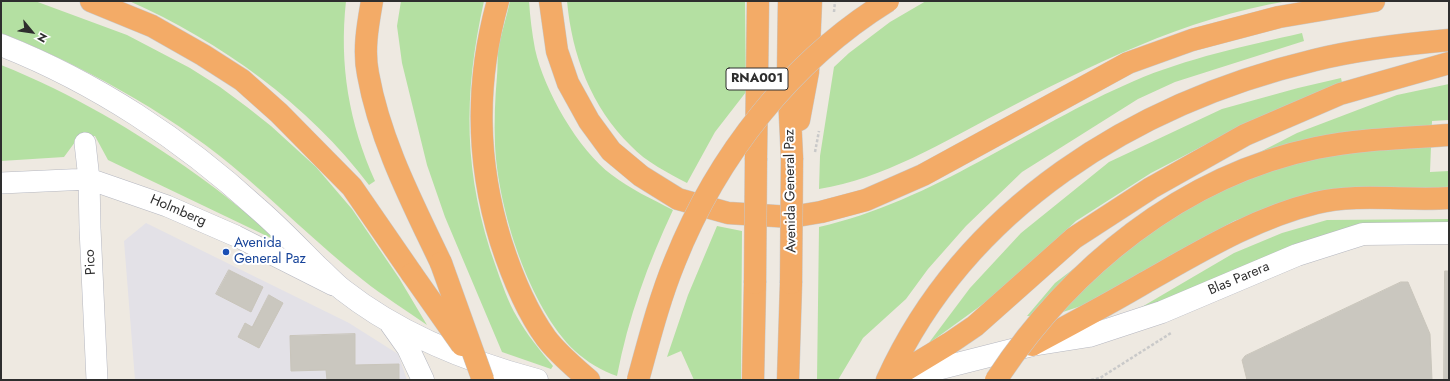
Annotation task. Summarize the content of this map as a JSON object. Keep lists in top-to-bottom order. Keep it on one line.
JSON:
{"streets":{"highway":["RNA001","Avenida General Paz"],"main road":["Blas Parera"],"street":["Holmberg","Pico"]},"crossings":[["Holmberg","Pico"]],"places":["Avenida General Paz"],"north":"bottom right"}
